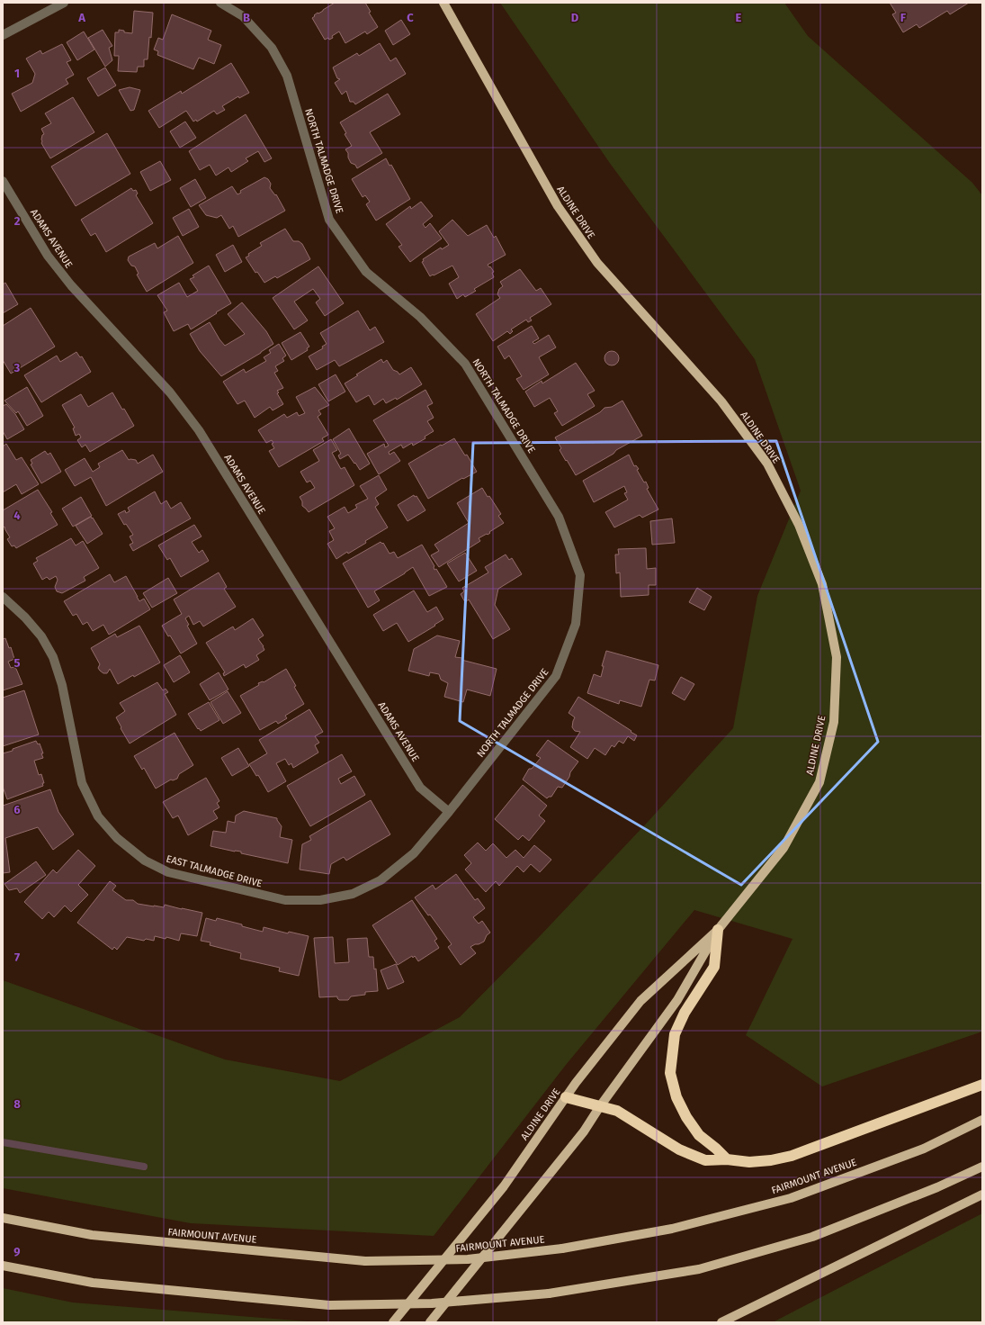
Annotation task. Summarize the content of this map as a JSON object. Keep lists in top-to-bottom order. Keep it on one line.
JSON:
{"streets":{"main road":["ALDINE DRIVE","FAIRMOUNT AVENUE"],"street":["NORTH TALMADGE DRIVE","ADAMS AVENUE","EAST TALMADGE DRIVE"]},"crossings":[["NORTH TALMADGE DRIVE","ADAMS AVENUE"],["NORTH TALMADGE DRIVE","EAST TALMADGE DRIVE"],["ADAMS AVENUE","EAST TALMADGE DRIVE"]],"grid":{"columns":["A","B","C","D","E","F"],"rows":["1","2","3","4","5","6","7","8","9"]}}
